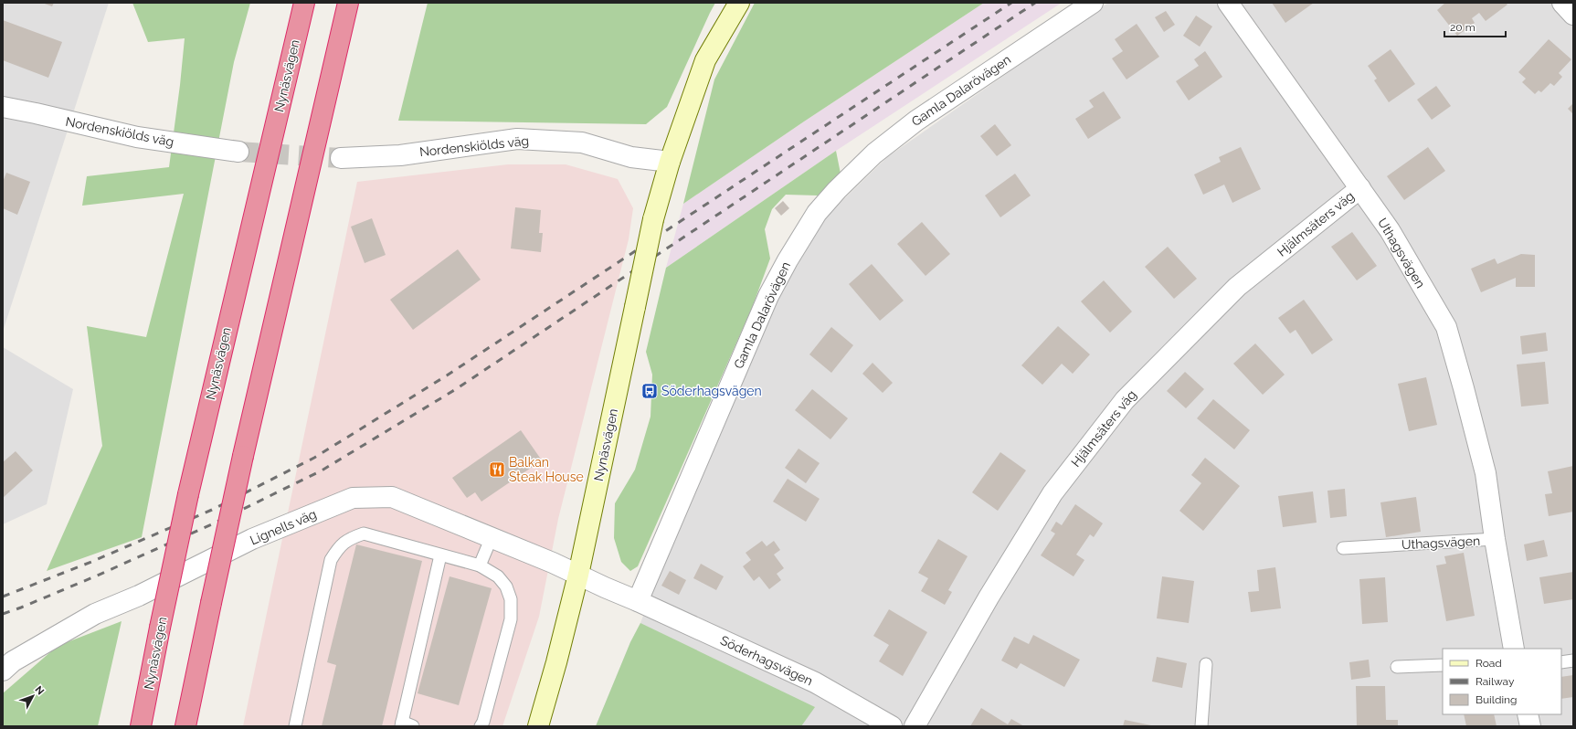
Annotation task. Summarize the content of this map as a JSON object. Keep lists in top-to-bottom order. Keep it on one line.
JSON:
{"streets":{"highway":["Nynäsvägen"],"street":["Gamla Dalarövägen","Nordenskiölds väg","Hjälmsäters väg","Uthagsvägen","Lignells väg","Söderhagsvägen"]},"crossings":[["Nynäsvägen","Nordenskiölds väg"],["Nynäsvägen","Lignells väg"],["Nynäsvägen","Söderhagsvägen"],["Gamla Dalarövägen","Söderhagsvägen"],["Hjälmsäters väg","Uthagsvägen"],["Lignells väg","Söderhagsvägen"]],"places":{"bus stop":["Söderhagsvägen"],"restaurant":["Balkan Steak House"]},"legend":["Road","Railway","Building"],"scale_bar":"20 m","north":"top right"}
